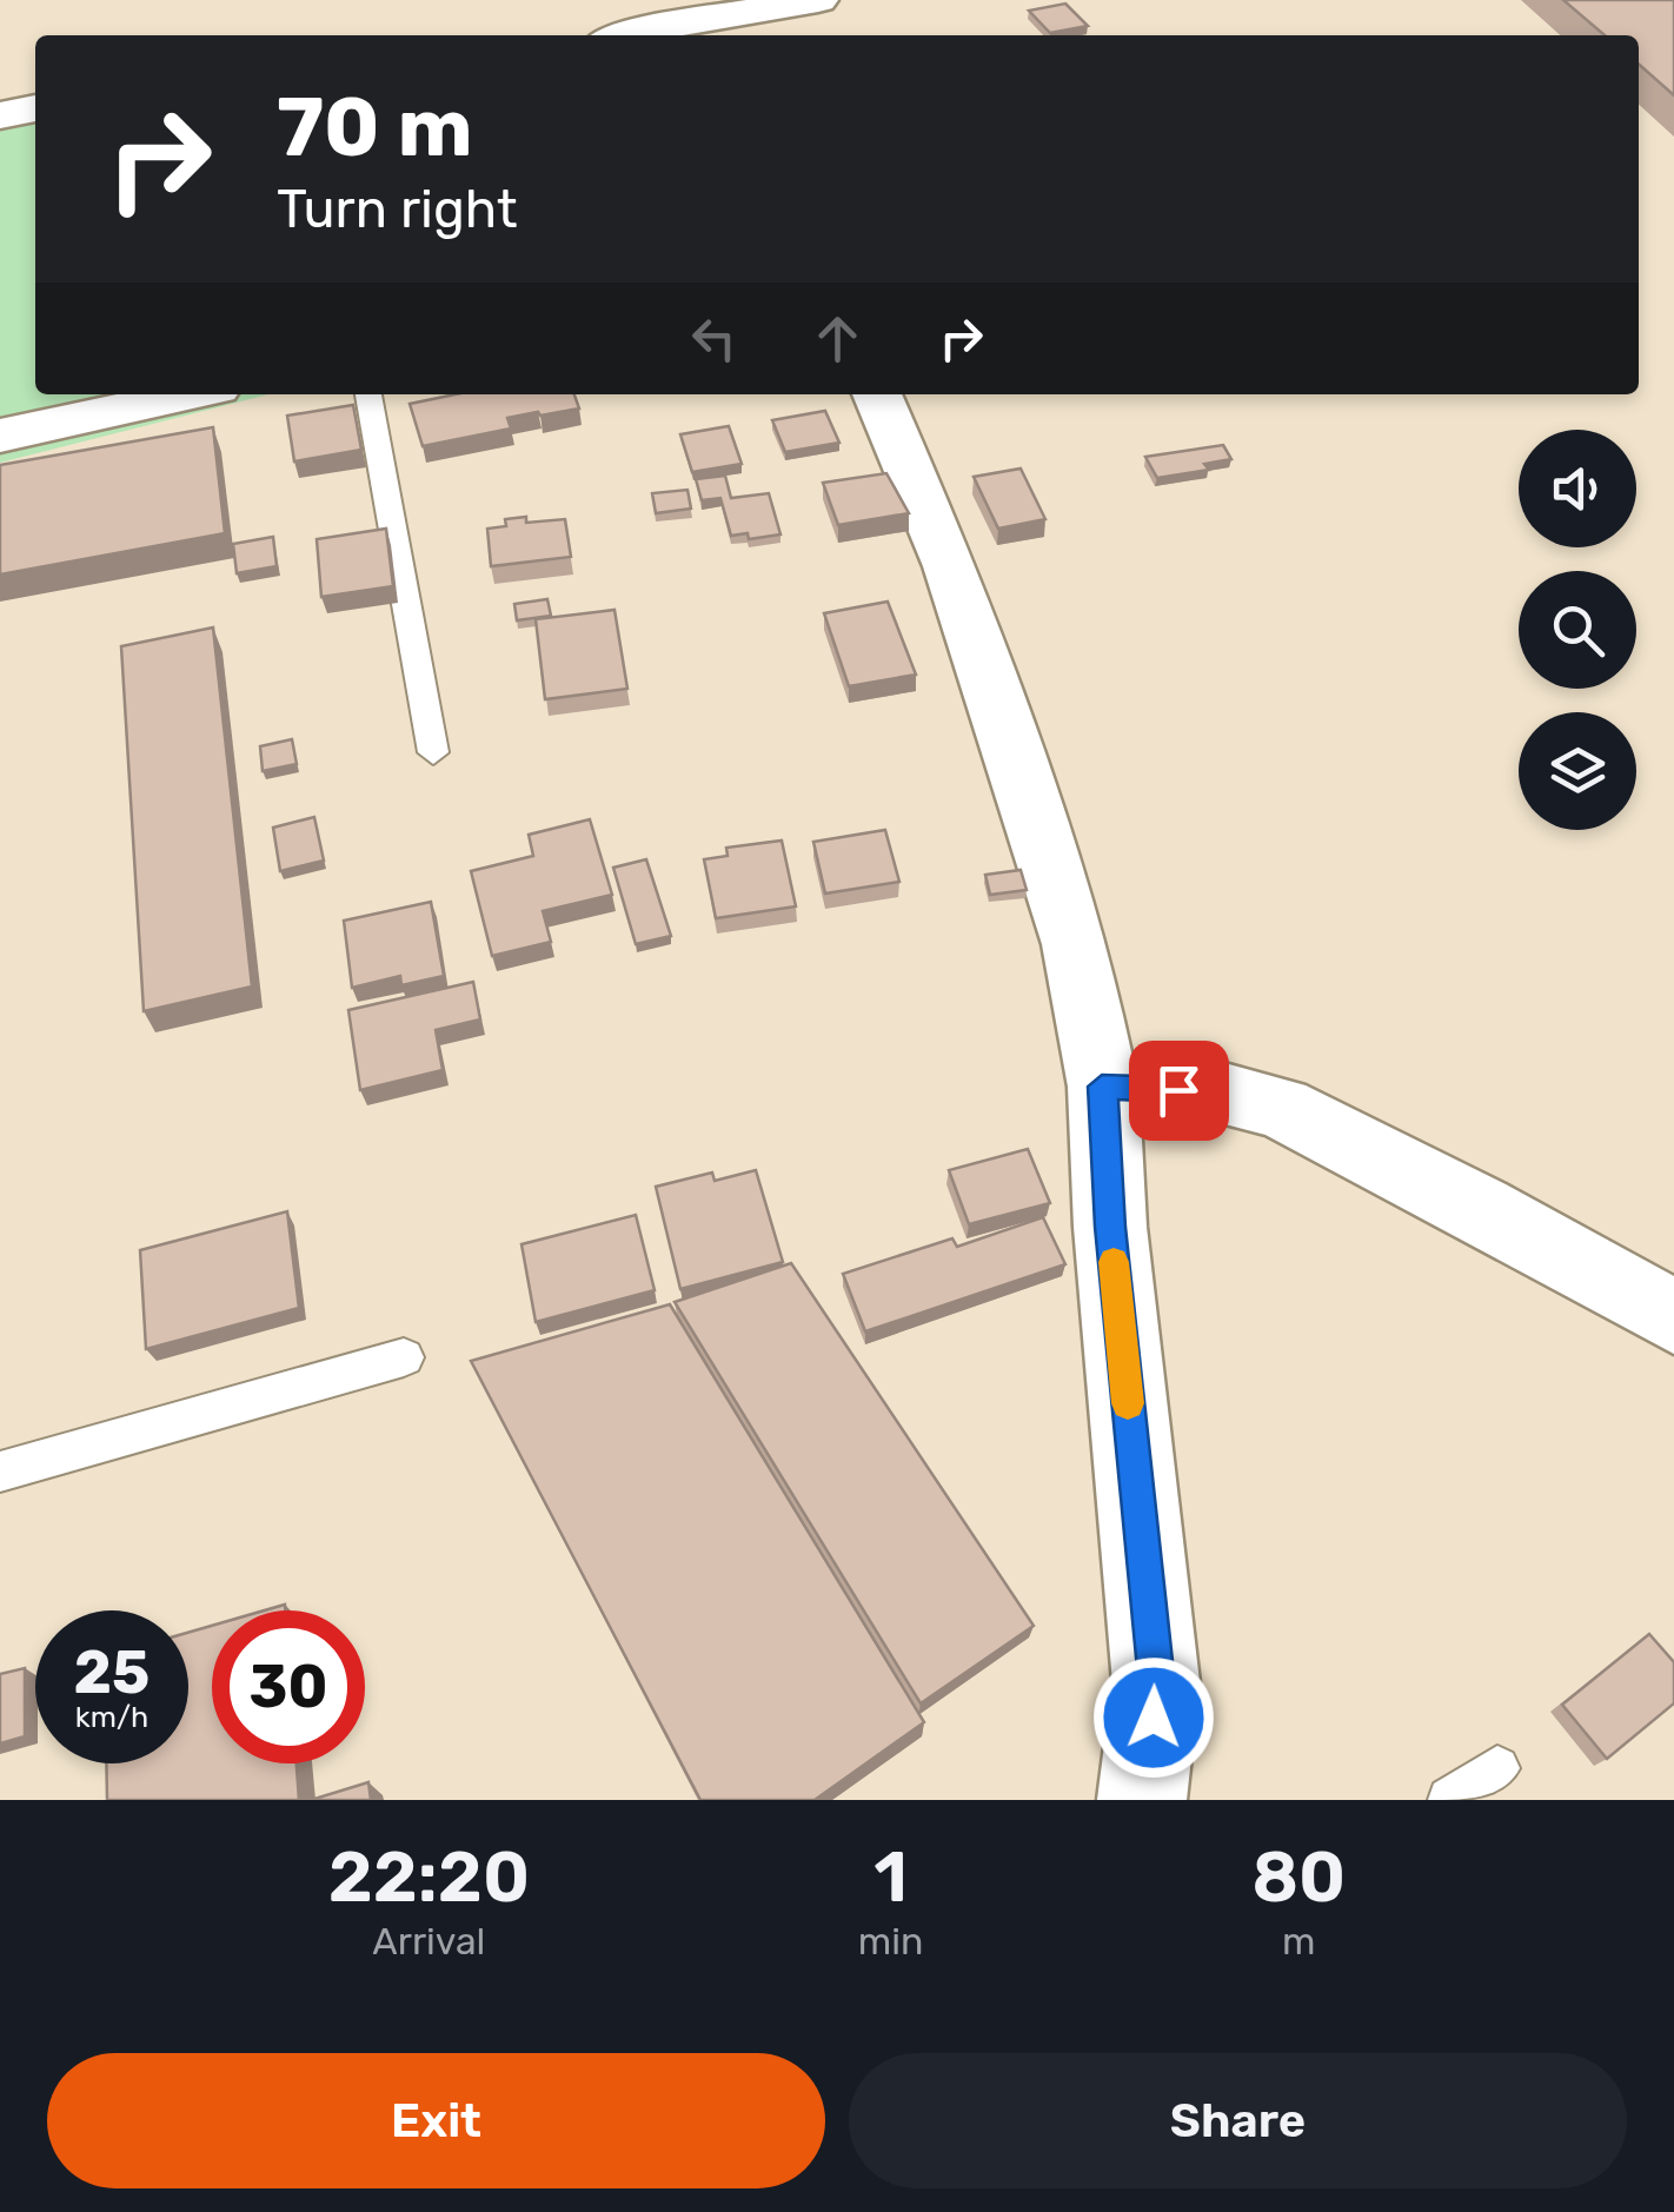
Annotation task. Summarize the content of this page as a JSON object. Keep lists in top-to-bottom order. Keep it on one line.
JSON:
{"page":{"turn":["70 m","Turn right"],"speed":"25 km/h","limit":"30","eta":["22:20","Arrival","1","min","80","m"],"buttons":["Exit","Share"]}}
